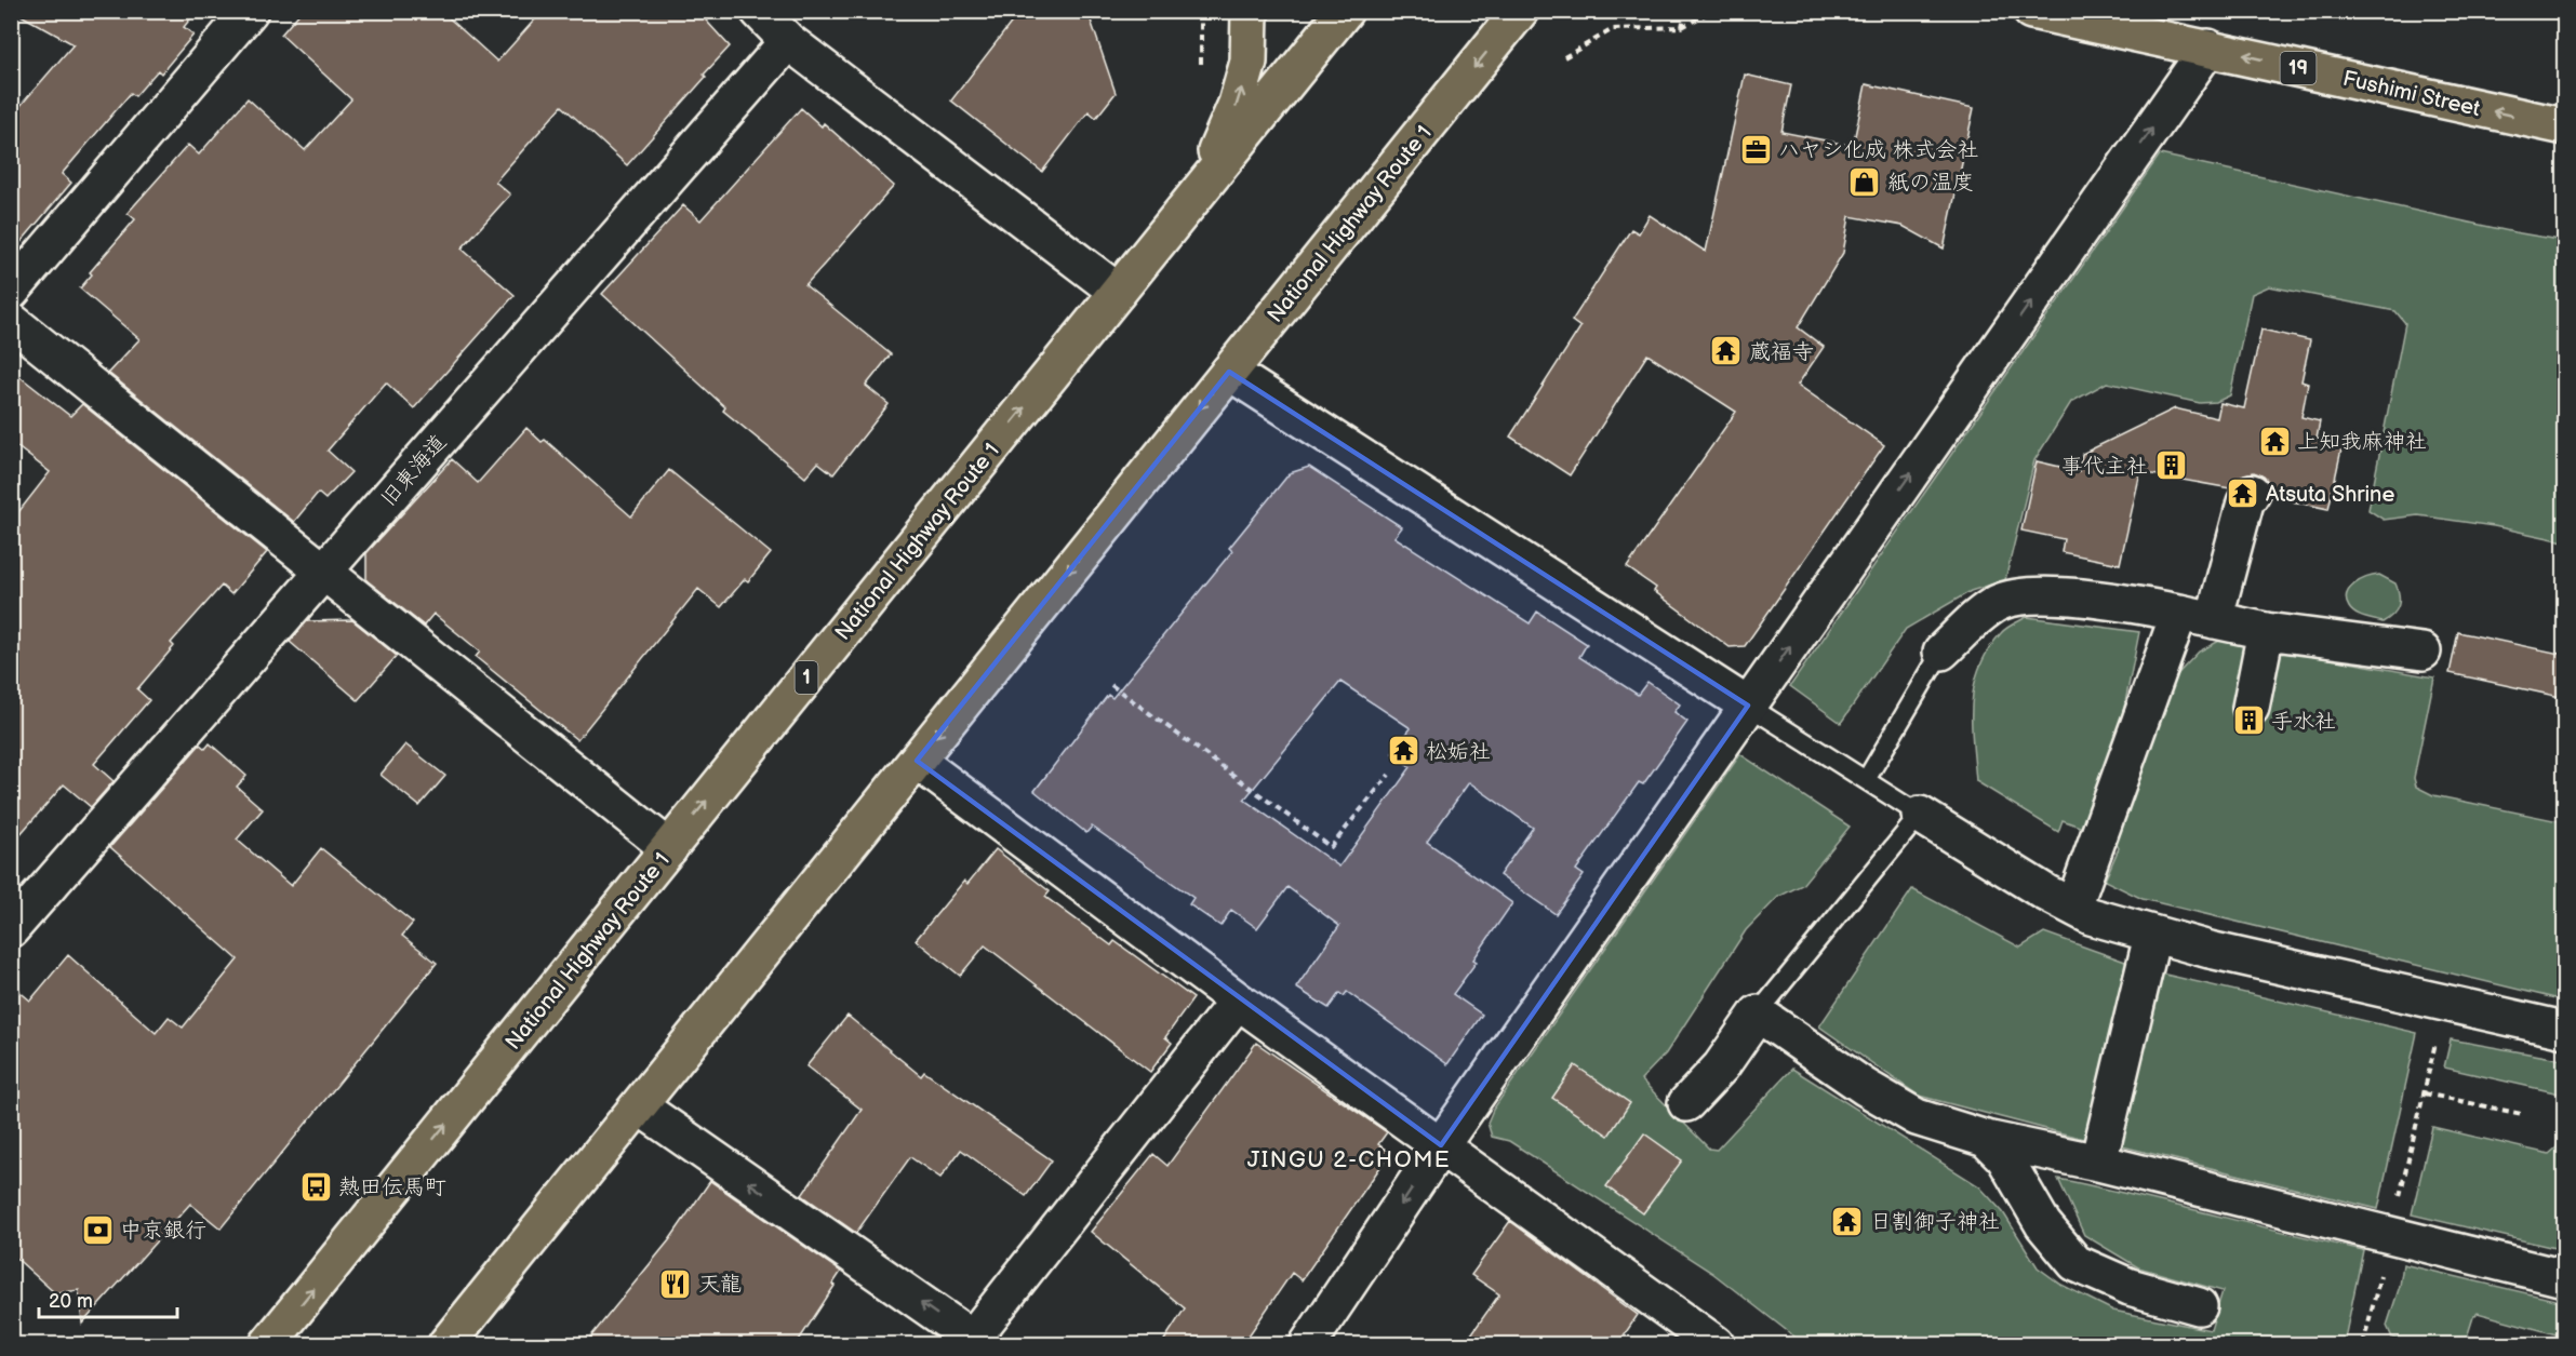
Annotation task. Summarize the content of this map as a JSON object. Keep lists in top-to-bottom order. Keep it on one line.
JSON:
{"streets":{"highway":["19","Fushimi Street","National Highway Route 1","1"],"street":["旧東海道"]},"one_way":["Fushimi Street"],"districts":["JINGU 2-CHOME"],"places":{"office":["ハヤシ化成 株式会社"],"shop":["紙の温度"],"temple":["蔵福寺","上知我麻神社","Atsuta Shrine","松姤社","日割御子神社"],"building":["事代主社","手水社"],"bus stop":["熱田伝馬町"],"bank":["中京銀行"],"restaurant":["天龍"]},"scale_bar":"20 m"}
